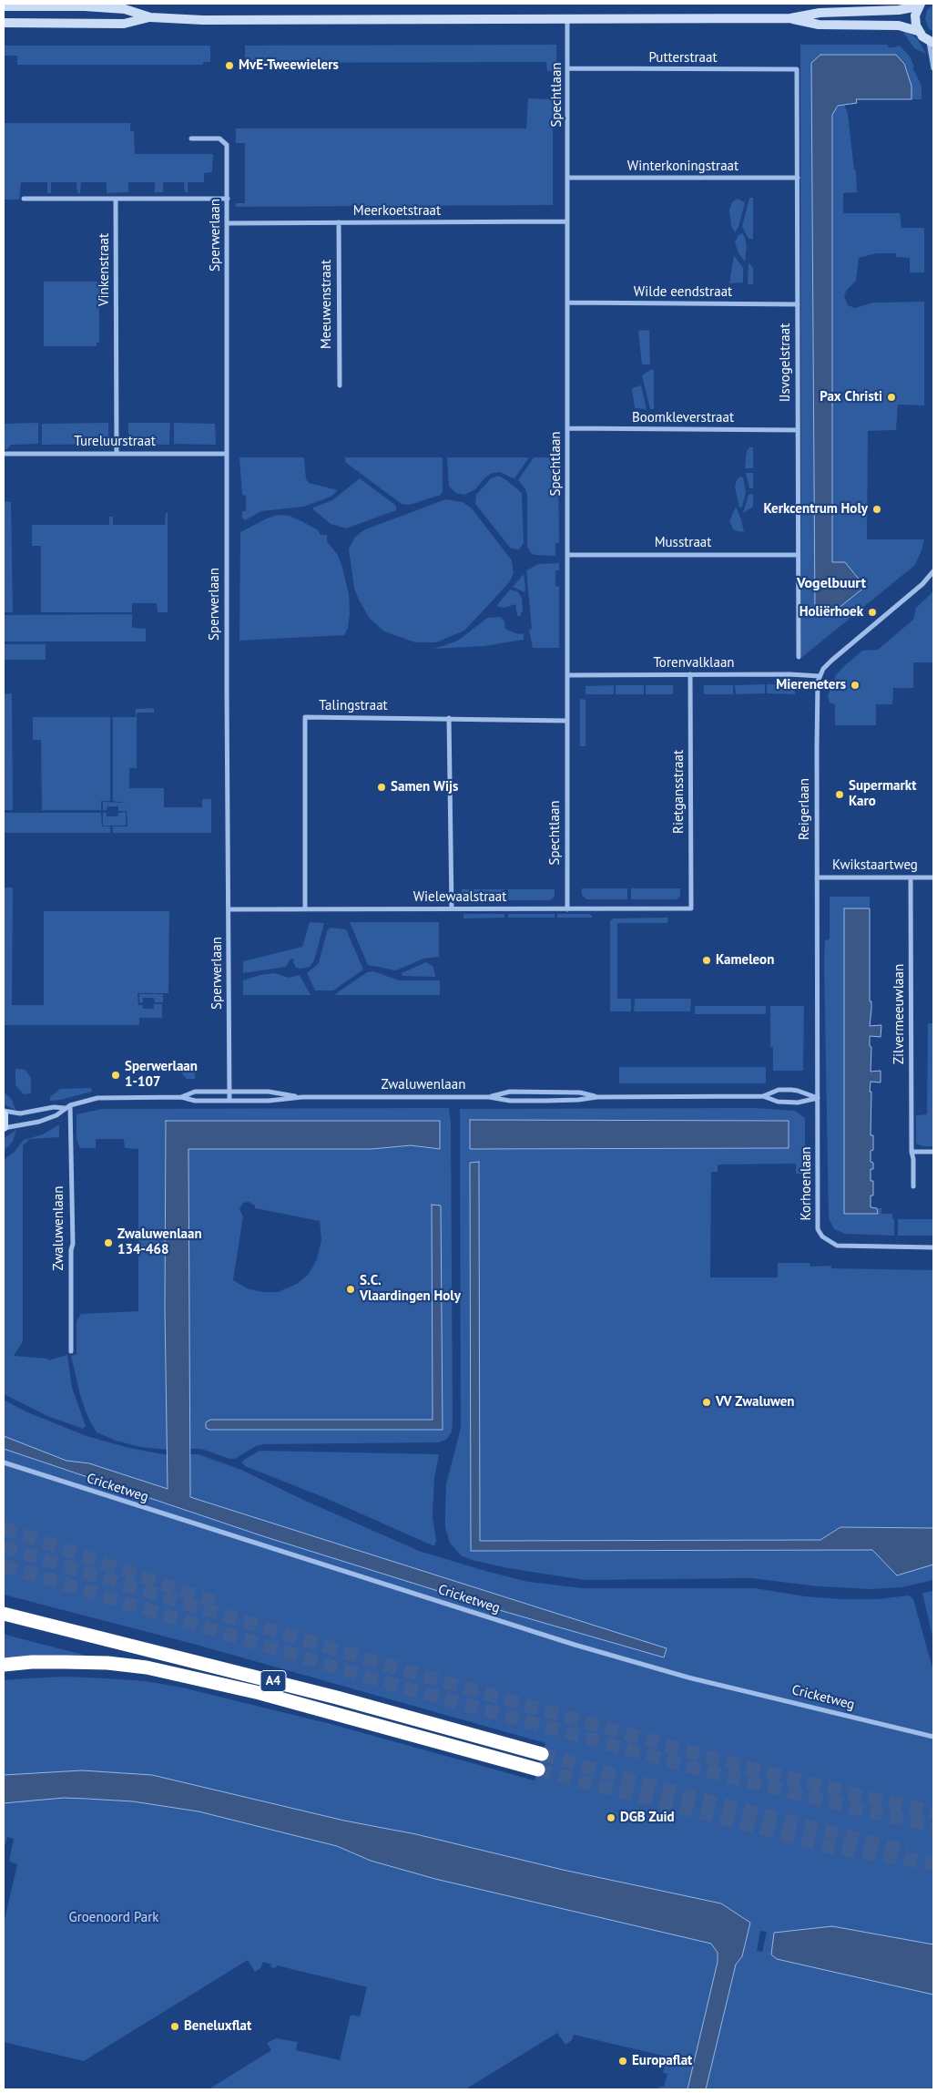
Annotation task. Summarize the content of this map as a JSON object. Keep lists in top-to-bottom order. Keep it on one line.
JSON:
{"streets":{"highway":["A4"],"street":["Putterstraat","Spechtlaan","Winterkoningstraat","Meerkoetstraat","Sperwerlaan","Vinkenstraat","Wilde eendstraat","Meeuwenstraat","IJsvogelstraat","Boomkleverstraat","Tureluurstraat","Musstraat","Torenvalklaan","Talingstraat","Rietgansstraat","Reigerlaan","Kwikstaartweg","Wielewaalstraat","Zilvermeeuwlaan","Zwaluwenlaan","Korhoenlaan","Cricketweg"]},"crossings":[["Putterstraat","Spechtlaan"],["Putterstraat","IJsvogelstraat"],["Spechtlaan","Winterkoningstraat"],["Spechtlaan","Meerkoetstraat"],["Spechtlaan","Wilde eendstraat"],["Spechtlaan","Boomkleverstraat"],["Spechtlaan","Musstraat"],["Spechtlaan","Torenvalklaan"],["Spechtlaan","Talingstraat"],["Spechtlaan","Wielewaalstraat"],["Winterkoningstraat","IJsvogelstraat"],["Meerkoetstraat","Sperwerlaan"],["Meerkoetstraat","Meeuwenstraat"],["Sperwerlaan","Tureluurstraat"],["Sperwerlaan","Wielewaalstraat"],["Sperwerlaan","Zwaluwenlaan"],["Vinkenstraat","Tureluurstraat"],["Wilde eendstraat","IJsvogelstraat"],["IJsvogelstraat","Boomkleverstraat"],["IJsvogelstraat","Musstraat"],["Torenvalklaan","Rietgansstraat"],["Torenvalklaan","Reigerlaan"],["Talingstraat","Wielewaalstraat"],["Rietgansstraat","Wielewaalstraat"],["Reigerlaan","Kwikstaartweg"],["Reigerlaan","Zwaluwenlaan"],["Reigerlaan","Korhoenlaan"],["Kwikstaartweg","Zilvermeeuwlaan"],["Zwaluwenlaan","Korhoenlaan"]],"districts":["Vogelbuurt"],"parks":["Groenoord Park"],"places":["MvE-Tweewielers","Pax Christi","Kerkcentrum Holy","Holiërhoek","Miereneters","Samen Wijs","Supermarkt Karo","Kameleon","Sperwerlaan 1-107","Zwaluwenlaan 134-468","S.C. Vlaardingen Holy","VV Zwaluwen","DGB Zuid","Beneluxflat","Europaflat"]}
